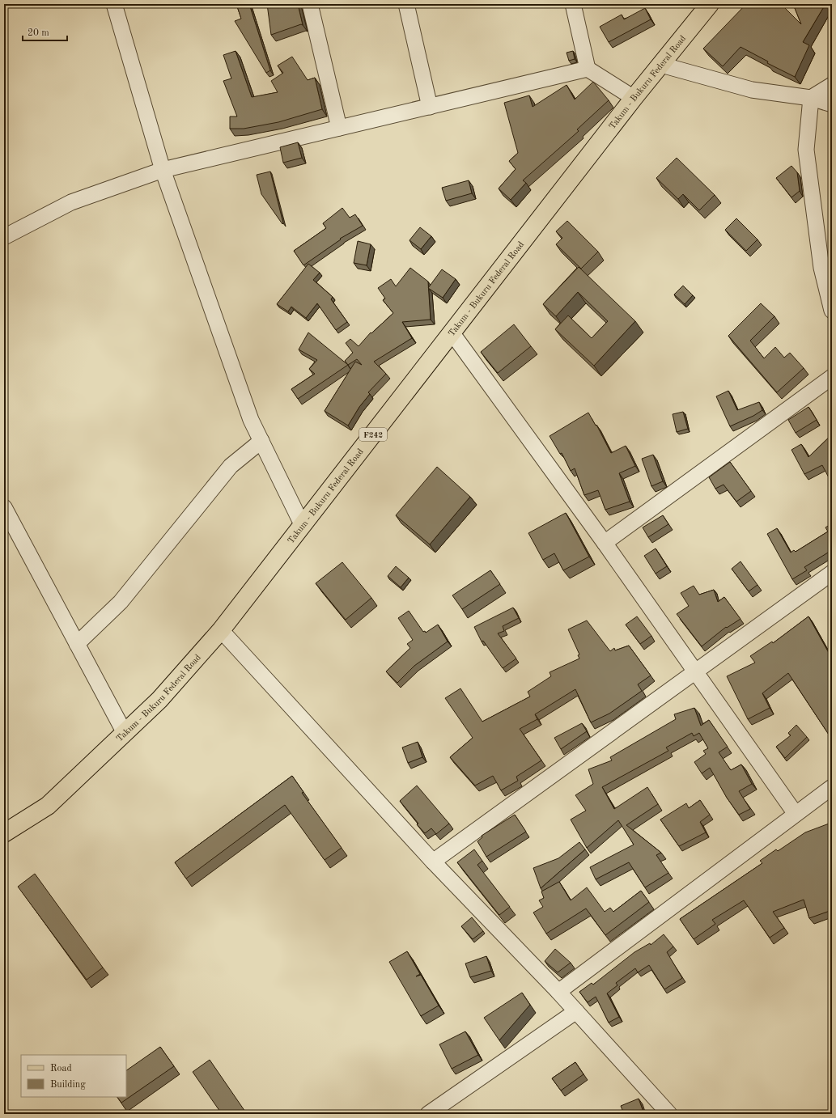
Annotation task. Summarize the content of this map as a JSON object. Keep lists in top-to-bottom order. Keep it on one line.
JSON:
{"streets":{"main road":["Takum - Bukuru Federal Road","F242"]},"legend":["Road","Building"],"scale_bar":"20 m"}
